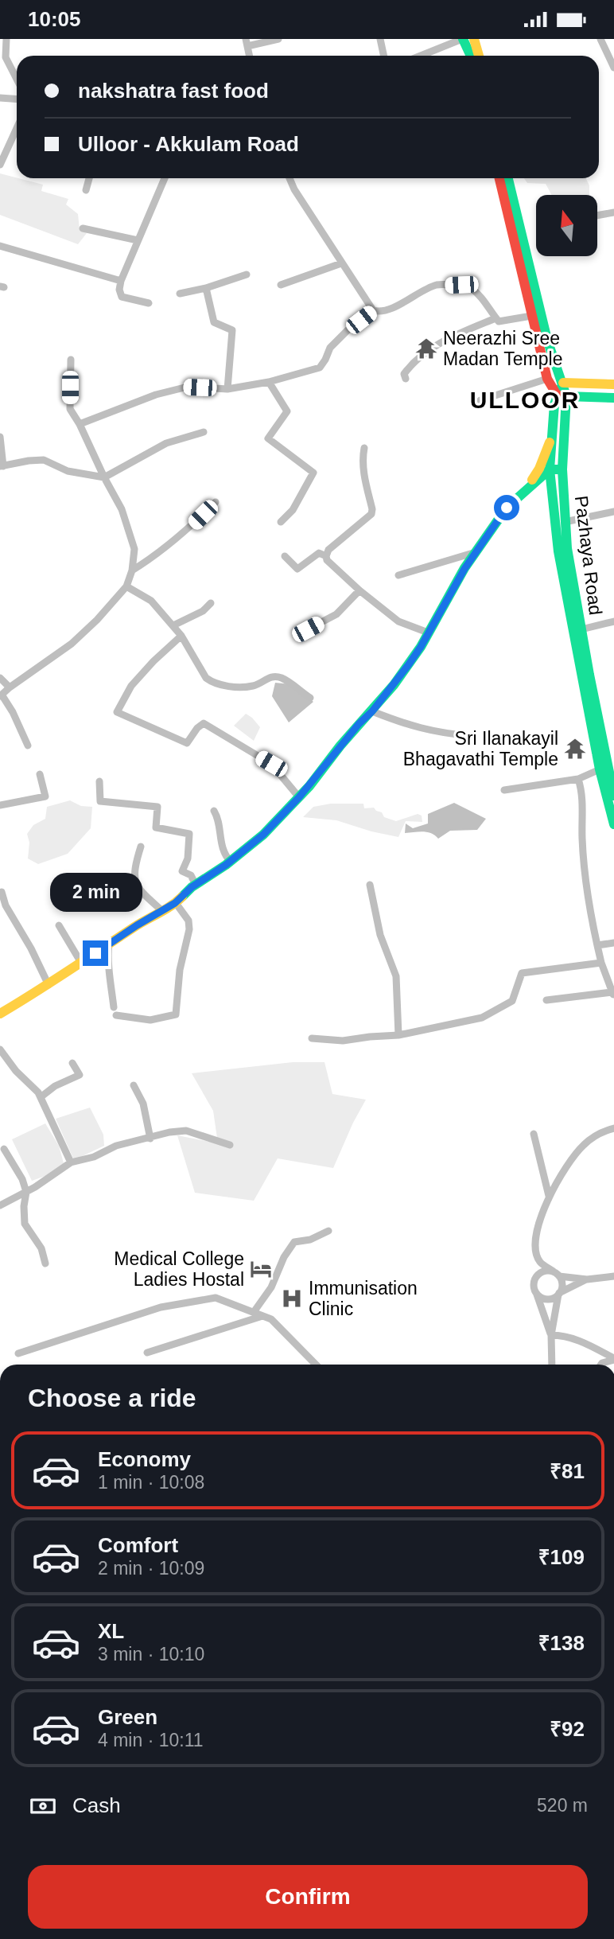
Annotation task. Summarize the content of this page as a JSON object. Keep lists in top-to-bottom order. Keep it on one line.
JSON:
{"streets":{"main road":["Pazhaya Road"]},"districts":["ULLOOR"],"places":{"temple":["Neerazhi Sree Madan Temple","Sri Ilanakayil Bhagavathi Temple"],"hotel":["Medical College Ladies Hostal"],"hospital":["Immunisation Clinic"]},"north":"top","page":{"status":"10:05","banner":["nakshatra fast food","Ulloor - Akkulam Road"],"bubble":"2 min","heading":"Choose a ride","list":[{"name":"Economy","note":"1 min · 10:08","value":"₹81"},{"name":"Comfort","note":"2 min · 10:09","value":"₹109"},{"name":"XL","note":"3 min · 10:10","value":"₹138"},{"name":"Green","note":"4 min · 10:11","value":"₹92"}],"pay":["Cash","520 m"],"buttons":"Confirm"}}
